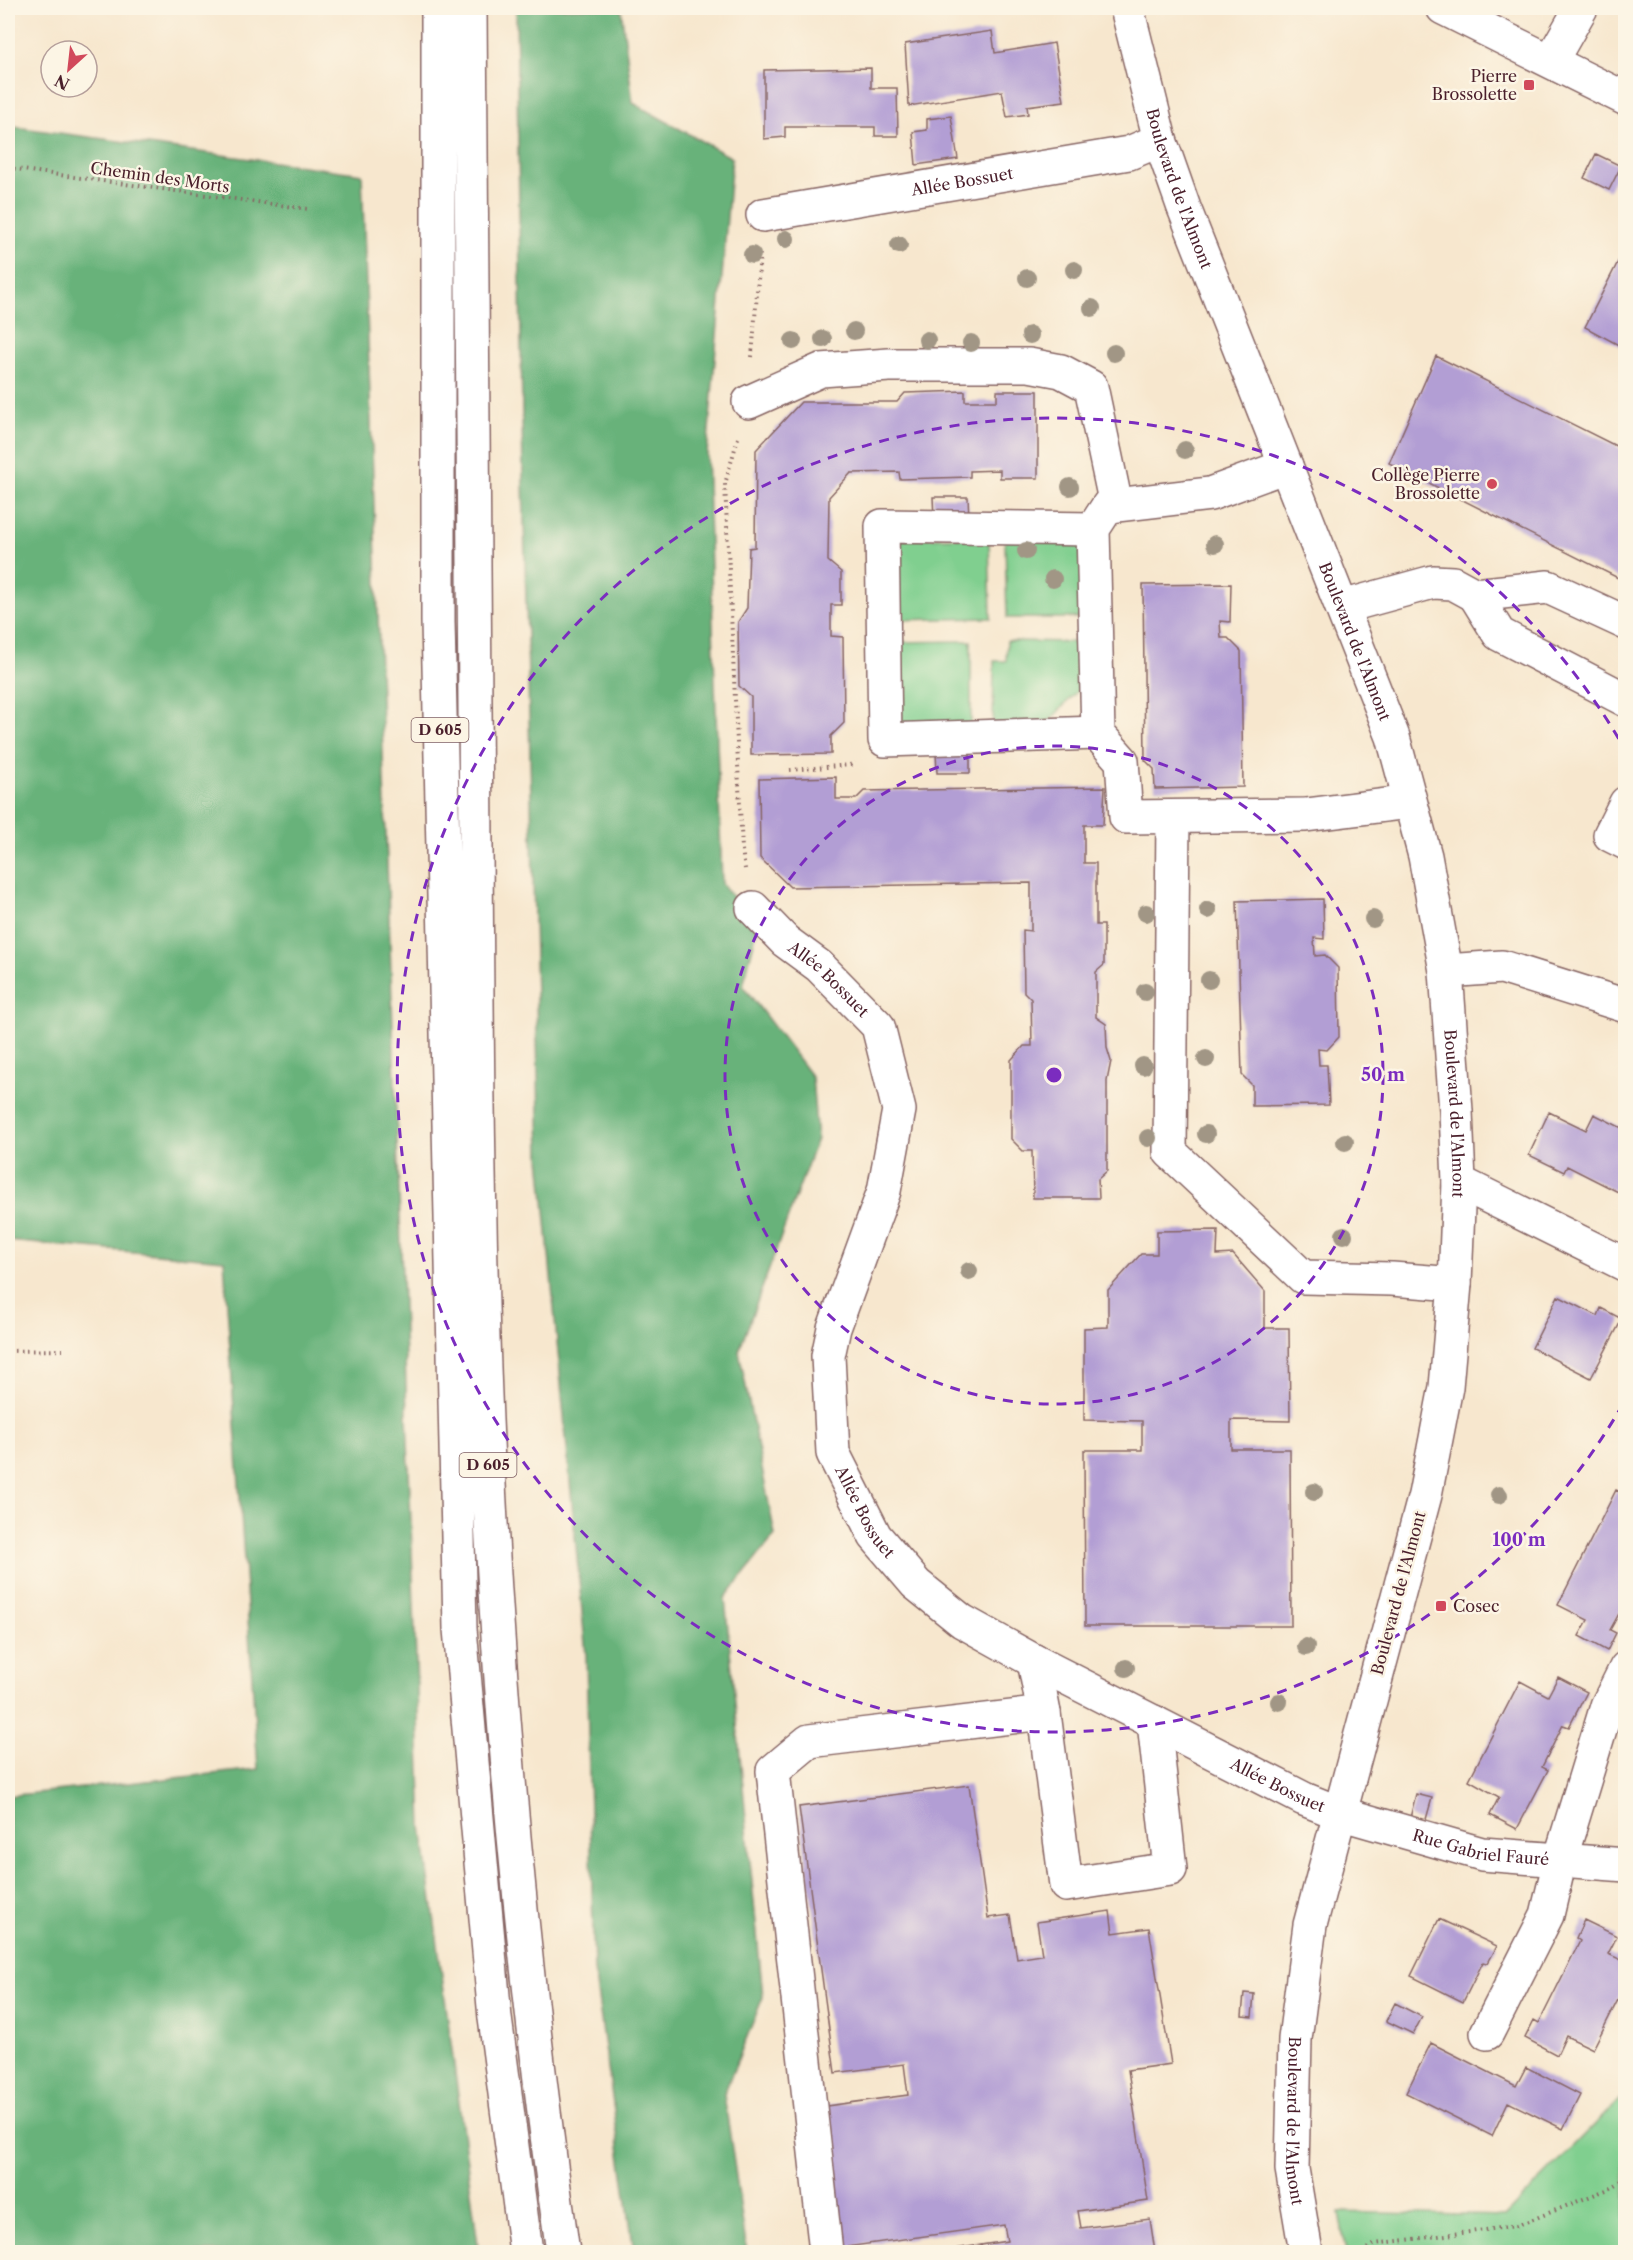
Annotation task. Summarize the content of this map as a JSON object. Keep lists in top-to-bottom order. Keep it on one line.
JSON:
{"streets":{"street":["Allée Bossuet","Boulevard de l'Almont","D 605","Rue Gabriel Fauré"],"path":["Chemin des Morts"]},"crossings":[["Allée Bossuet","Boulevard de l'Almont"],["Allée Bossuet","Rue Gabriel Fauré"],["Boulevard de l'Almont","Rue Gabriel Fauré"]],"places":{"transit":["Pierre Brossolette","Cosec"],"other":["Collège Pierre Brossolette"]},"north":"bottom left","rings":["50 m","100 m"]}
